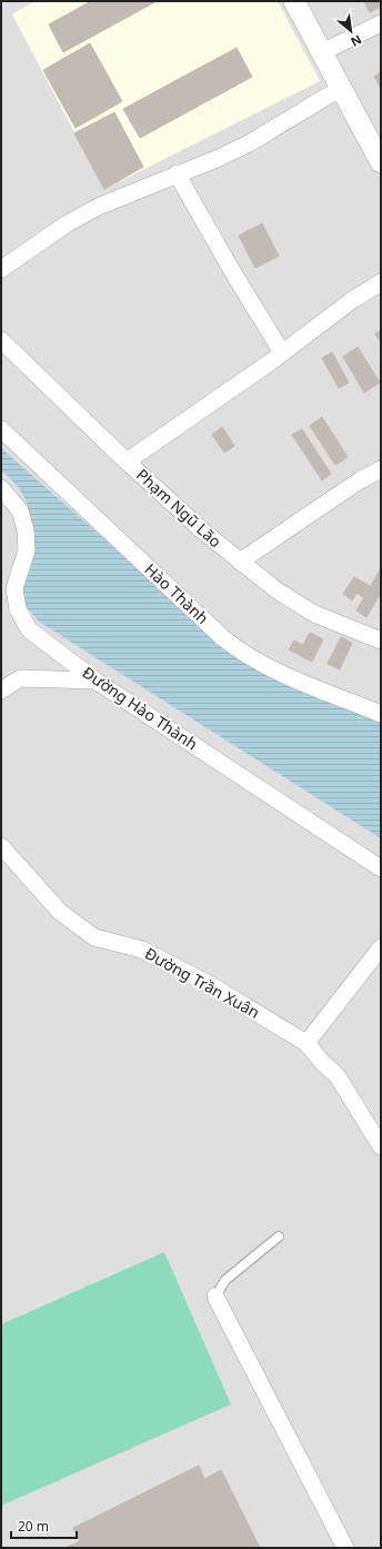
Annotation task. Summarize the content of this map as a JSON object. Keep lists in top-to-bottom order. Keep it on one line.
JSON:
{"streets":{"street":["Phạm Ngũ Lão","Hào Thành","Đường Hào Thành","Đường Trần Xuân"]},"scale_bar":"20 m","north":"bottom right"}
